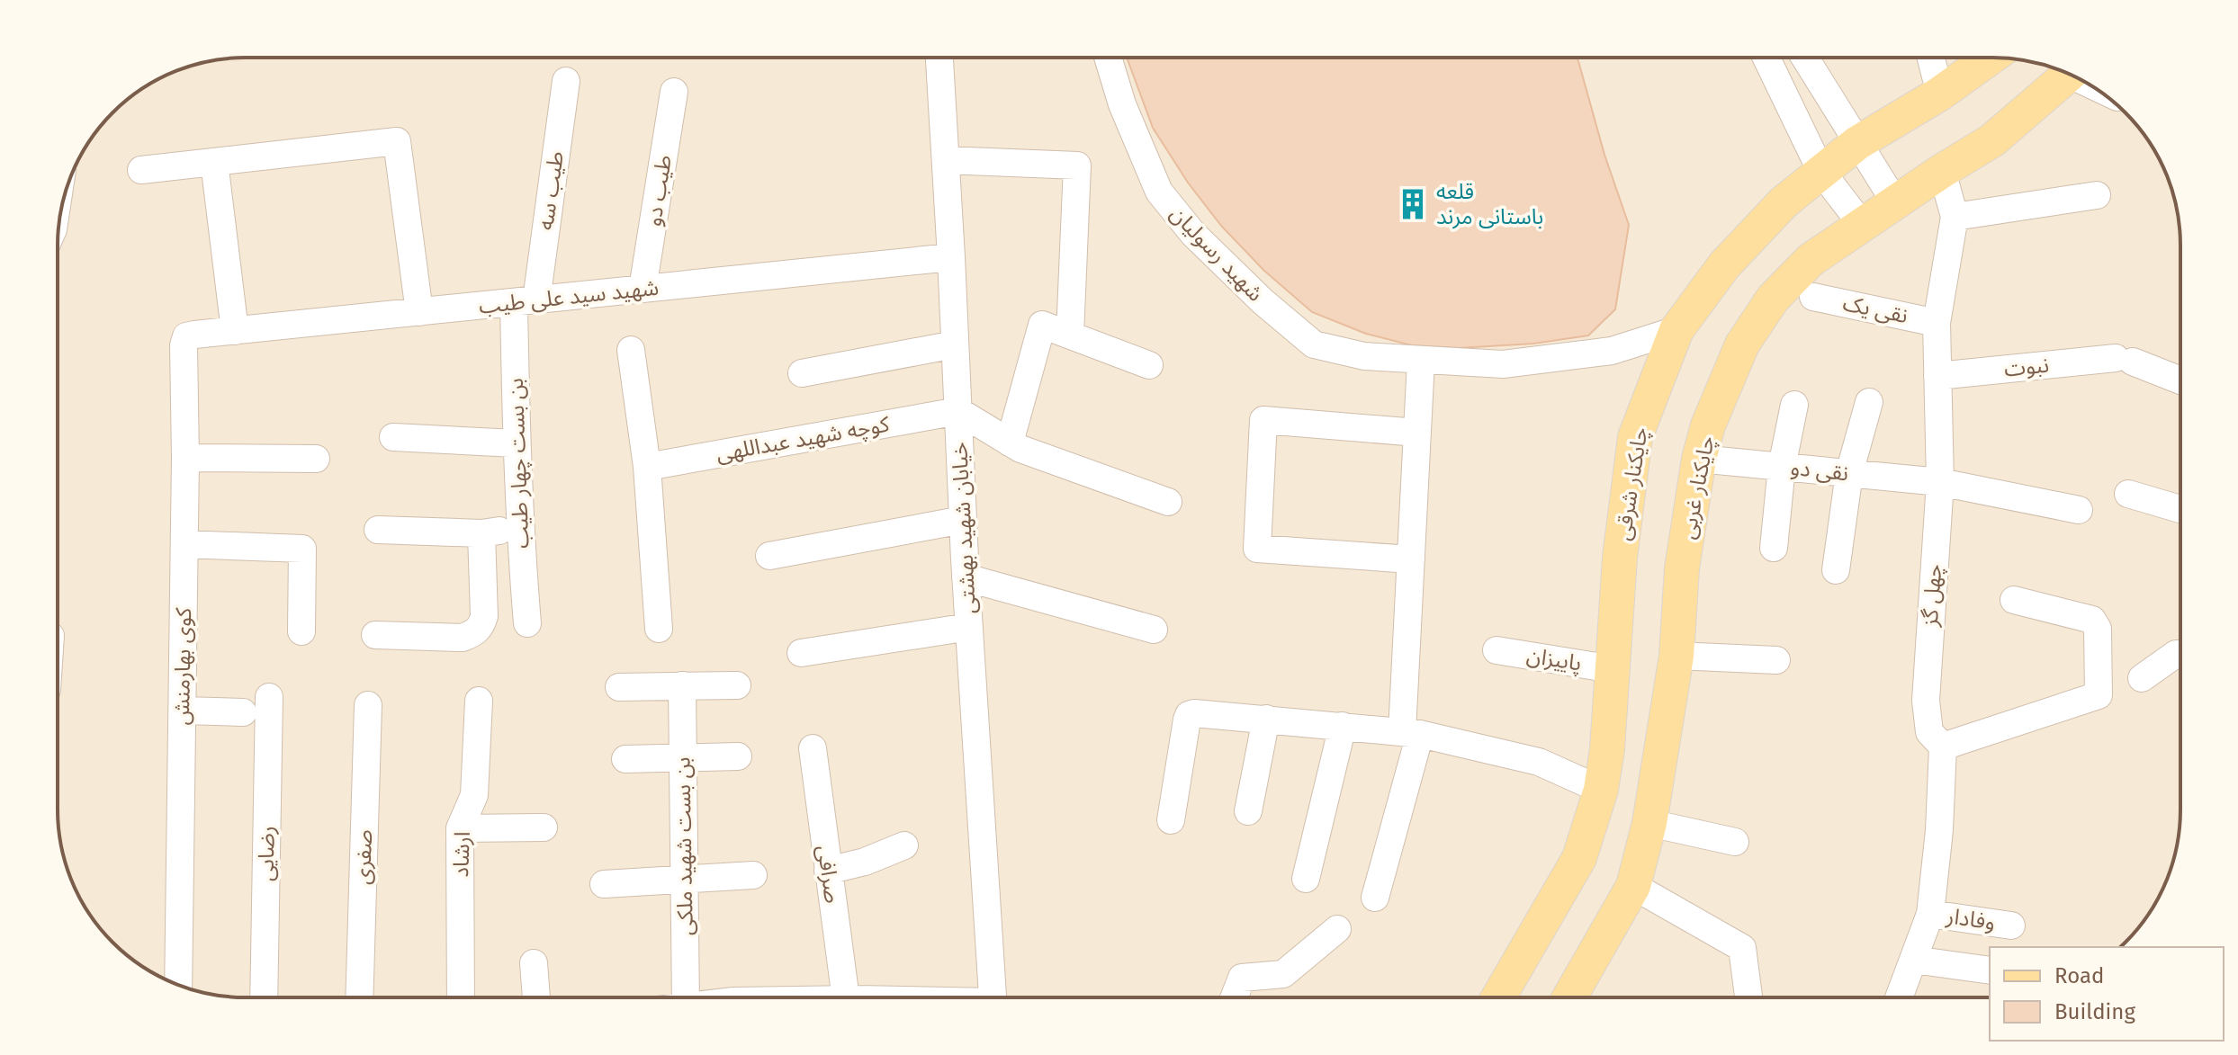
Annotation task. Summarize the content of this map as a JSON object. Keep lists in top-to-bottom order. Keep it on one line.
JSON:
{"streets":{"main road":["چایکنار شرقی","چایکنار غربی"],"street":["طیب سه","طیب دو","شهید رسولیان","شهید سید علی طیب","نقی یک","نبوت","کوچه شهید عبداللهی","بن بست چهار طیب","نقی دو","خیابان شهید بهشتی","چهل گز","پاییزان","کوی بهارمنش","بن بست شهید ملکی","رضایی","ارشاد","صفری","صرافی","وفادار"]},"crossings":[["طیب سه","شهید سید علی طیب"],["طیب سه","بن بست چهار طیب"],["طیب دو","شهید سید علی طیب"],["شهید رسولیان","چایکنار شرقی"],["شهید سید علی طیب","بن بست چهار طیب"],["شهید سید علی طیب","خیابان شهید بهشتی"],["شهید سید علی طیب","کوی بهارمنش"],["نقی یک","چهل گز"],["نبوت","چهل گز"],["کوچه شهید عبداللهی","خیابان شهید بهشتی"],["نقی دو","چایکنار غربی"],["نقی دو","چهل گز"],["چایکنار شرقی","پاییزان"],["چایکنار غربی","چهل گز"],["چهل گز","وفادار"]],"places":{"building":["قلعه باستانی مرند"]},"legend":["Road","Building"]}
